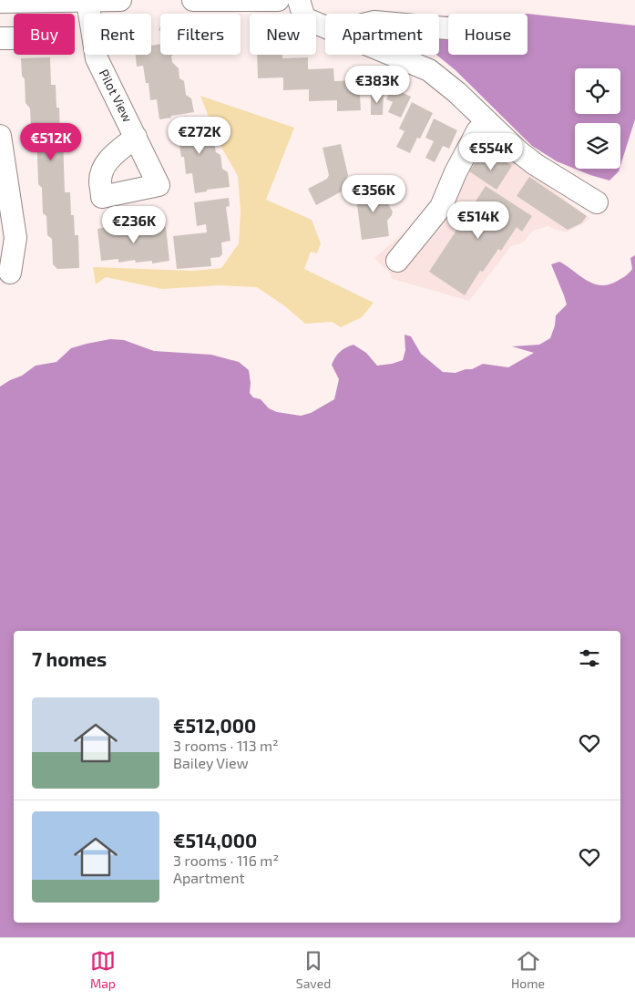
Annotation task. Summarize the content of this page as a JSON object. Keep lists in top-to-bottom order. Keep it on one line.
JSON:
{"streets":{"street":["Pilot View"]},"page":{"chip":["Buy","Rent","Filters","New","Apartment","House"],"price":["€383K","€272K","€512K","€554K","€356K","€514K","€236K"],"heading":"7 homes","list":[{"name":"€512,000","note":"3 rooms · 113 m² · Bailey View"},{"name":"€514,000","note":"3 rooms · 116 m² · Apartment"}],"tabs":["Map","Saved","Home"]}}
